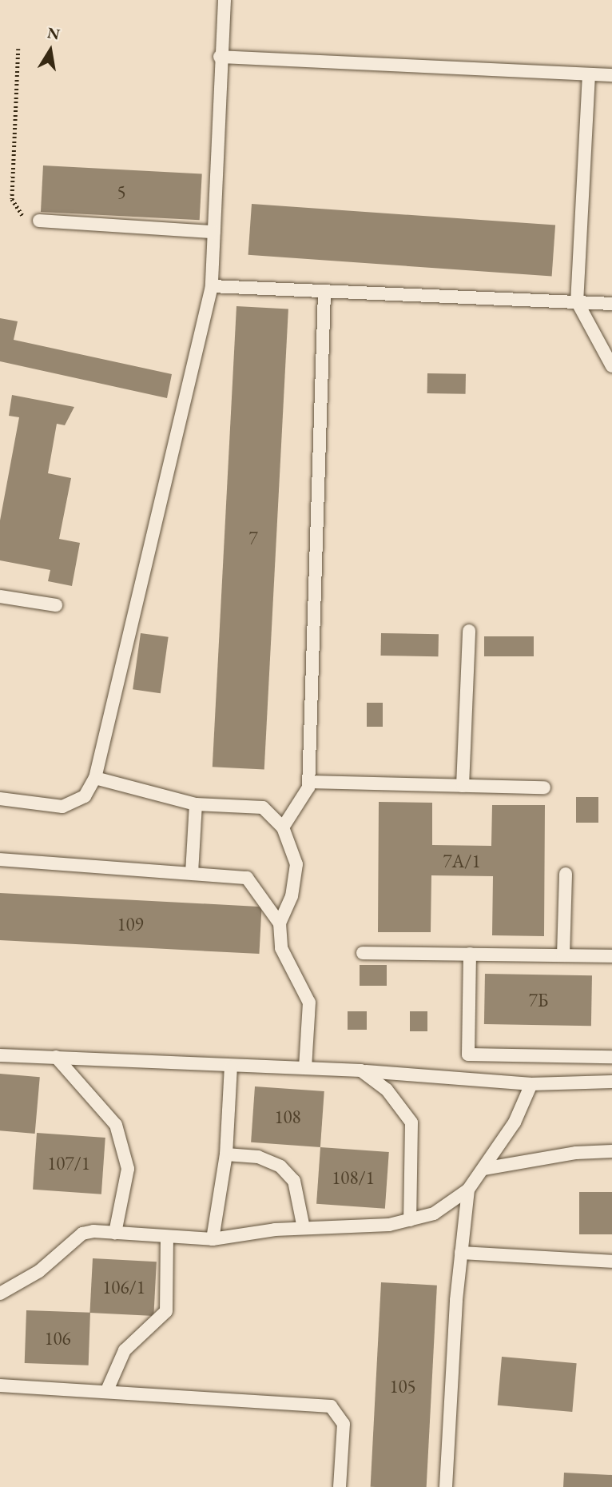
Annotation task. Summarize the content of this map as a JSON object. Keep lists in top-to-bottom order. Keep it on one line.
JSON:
{"house_numbers":["5","7","7А/1","109","7Б","108","107/1","108/1","106/1","106","105"],"north":"top"}
